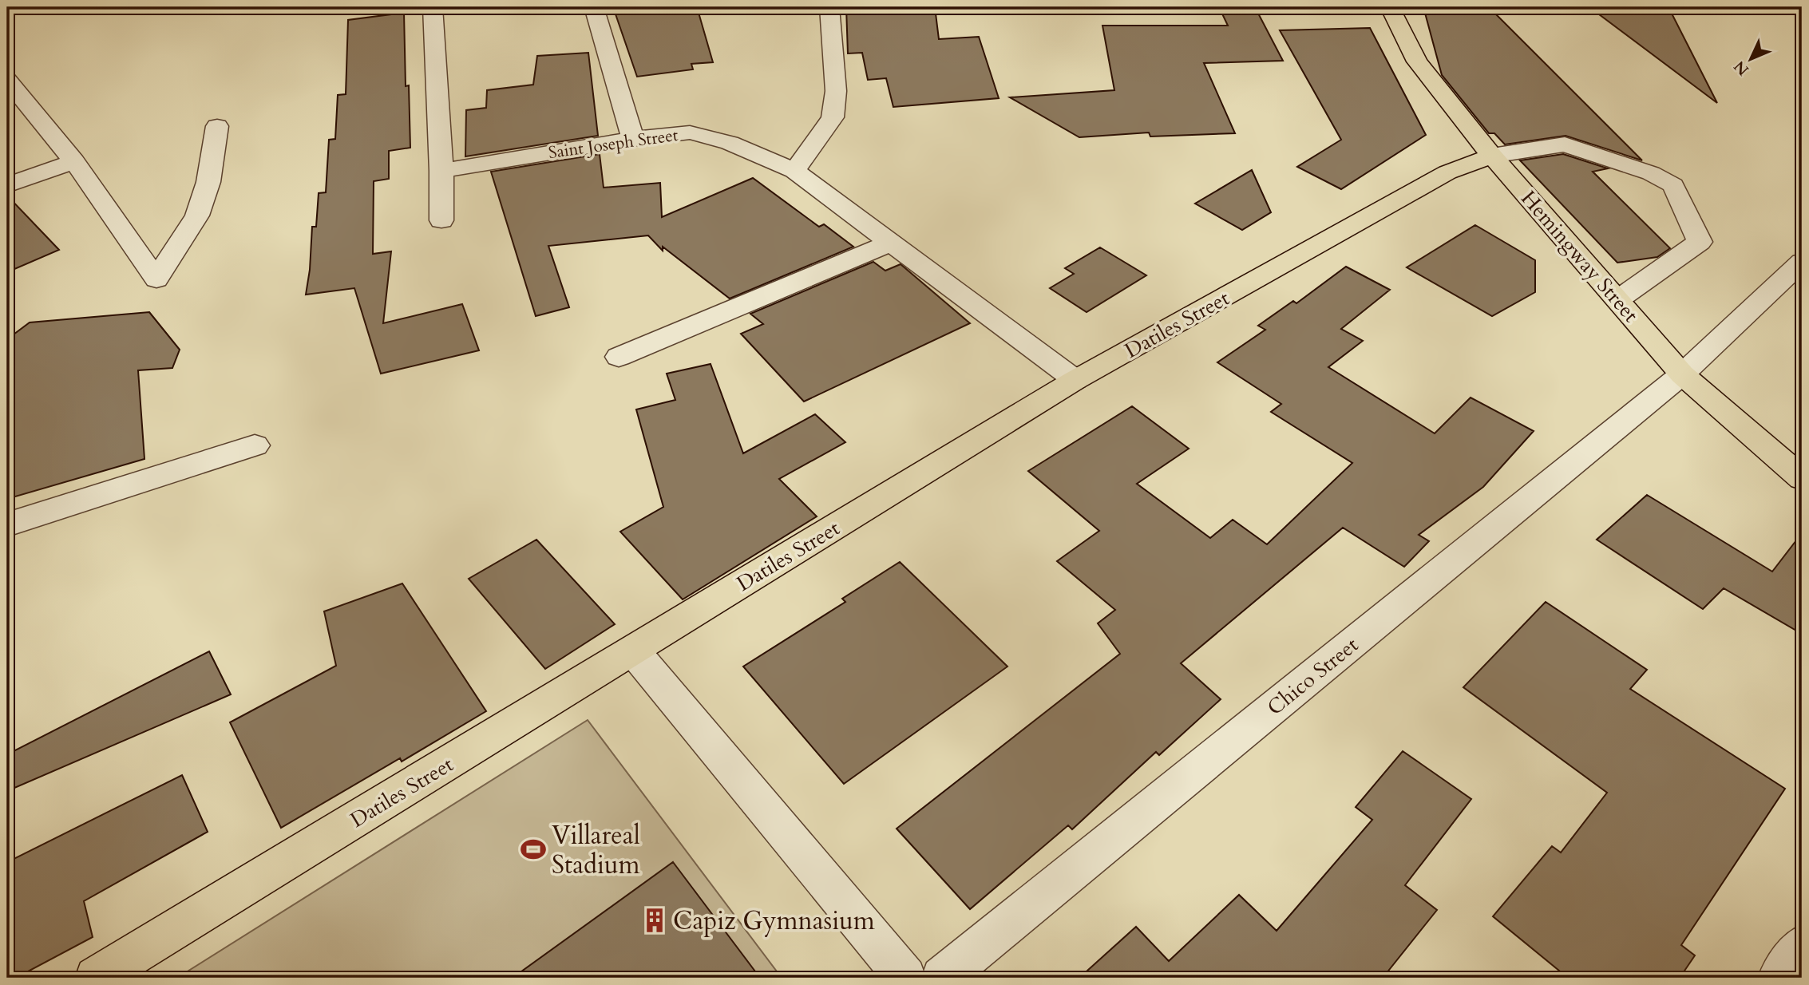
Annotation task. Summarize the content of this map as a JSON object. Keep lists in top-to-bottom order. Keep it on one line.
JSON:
{"streets":{"main road":["Hemingway Street","Datiles Street"],"street":["Saint Joseph Street","Chico Street"]},"crossings":[["Saint Joseph Street","Datiles Street"],["Hemingway Street","Datiles Street"],["Hemingway Street","Chico Street"]],"places":{"sports":["Villareal Stadium"],"building":["Capiz Gymnasium"]},"north":"bottom left"}
